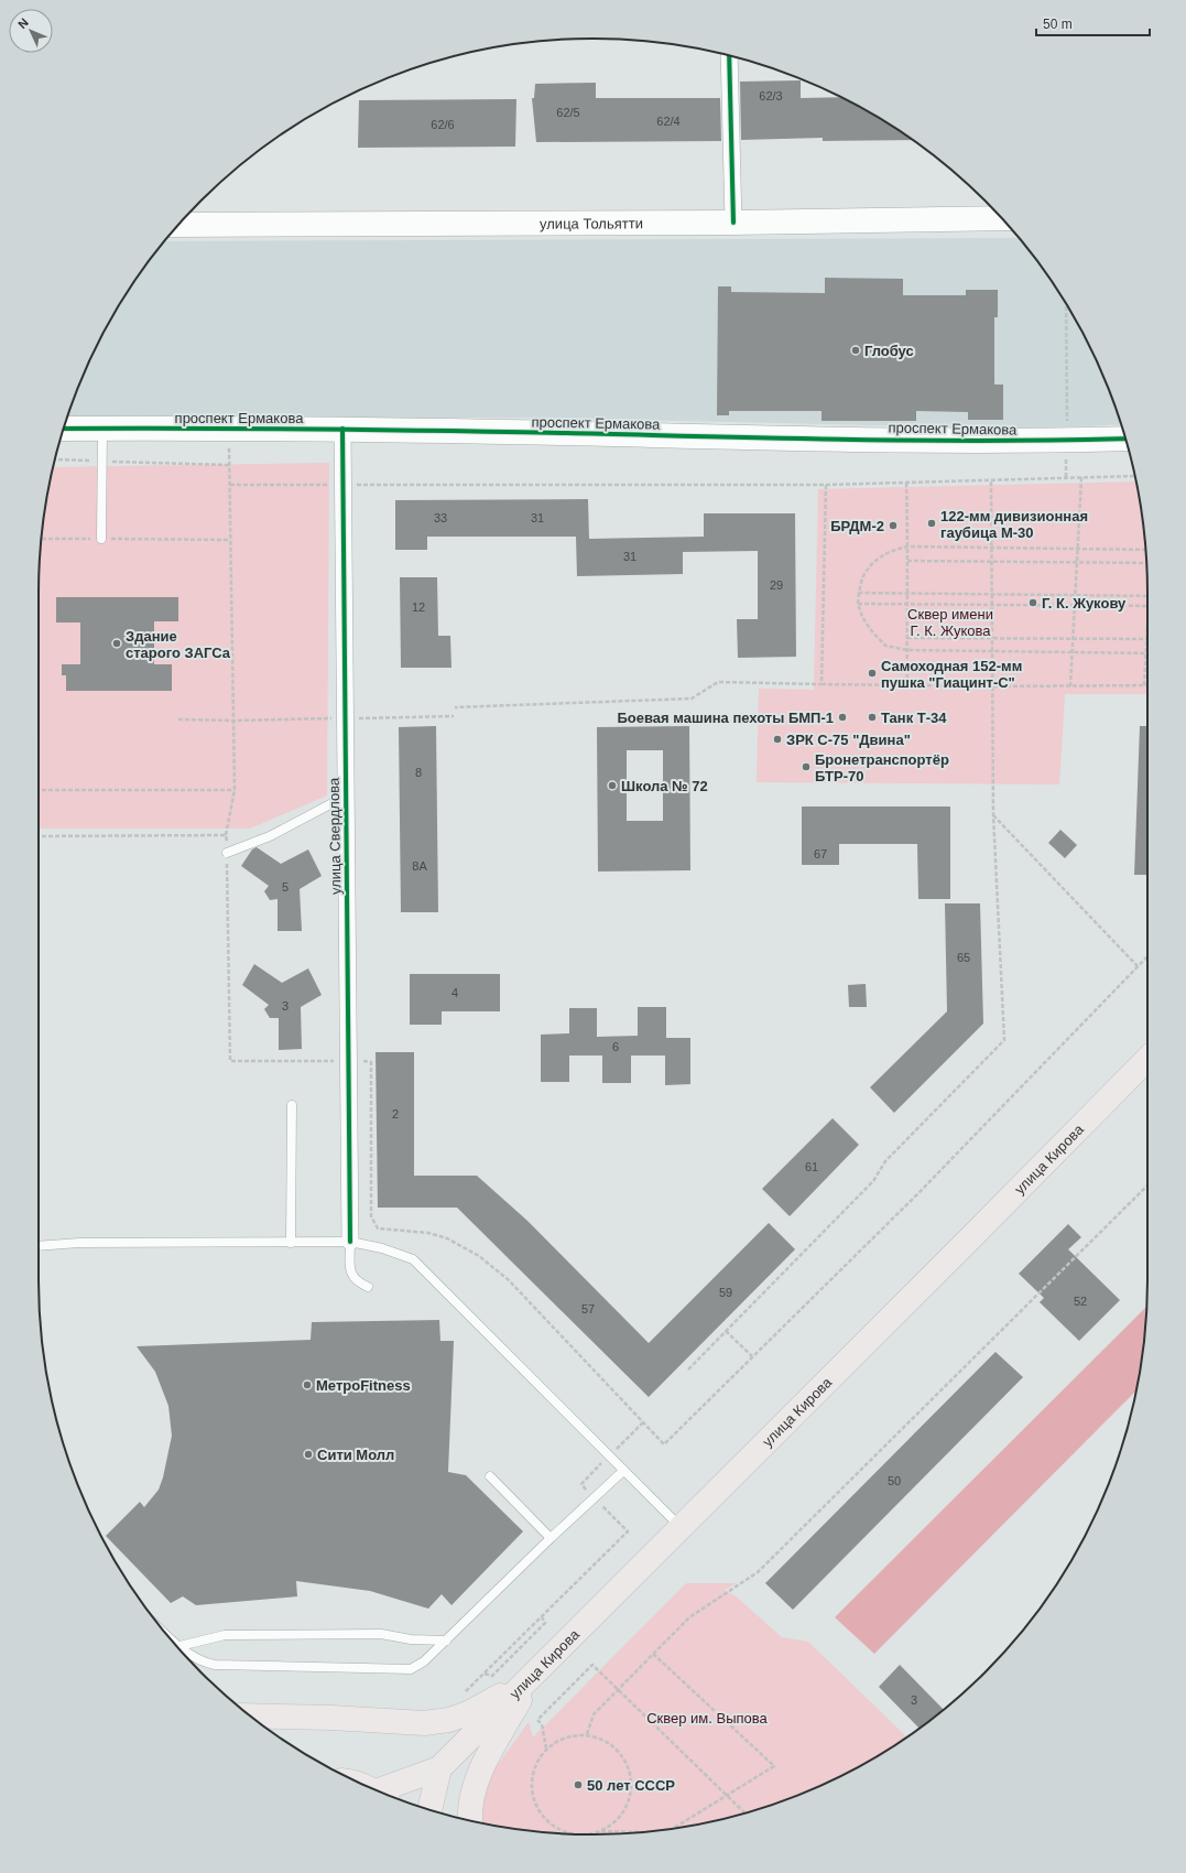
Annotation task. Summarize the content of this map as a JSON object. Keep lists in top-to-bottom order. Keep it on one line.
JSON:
{"streets":{"main road":["улица Кирова"],"street":["улица Тольятти","проспект Ермакова","улица Свердлова"]},"crossings":[["проспект Ермакова","улица Свердлова"]],"parks":["Сквер имени Г. К. Жукова","Сквер им. Выпова"],"places":["Глобус","122-мм дивизионная гаубица М-30","БРДМ-2","Г. К. Жукову","Здание старого ЗАГСа","Самоходная 152-мм пушка \"Гиацинт-С\"","Боевая машина пехоты БМП-1","Танк Т-34","ЗРК С-75 \"Двина\"","Бронетранспортёр БТР-70","Школа № 72","МетроFitness","Сити Молл","50 лет СССР"],"house_numbers":["62/3","62/5","62/4","62/6","33","31","31","29","12","8","67","8А","5","65","4","3","6","2","61","59","52","57","50","3"],"scale_bar":"50 m","north":"top left"}
